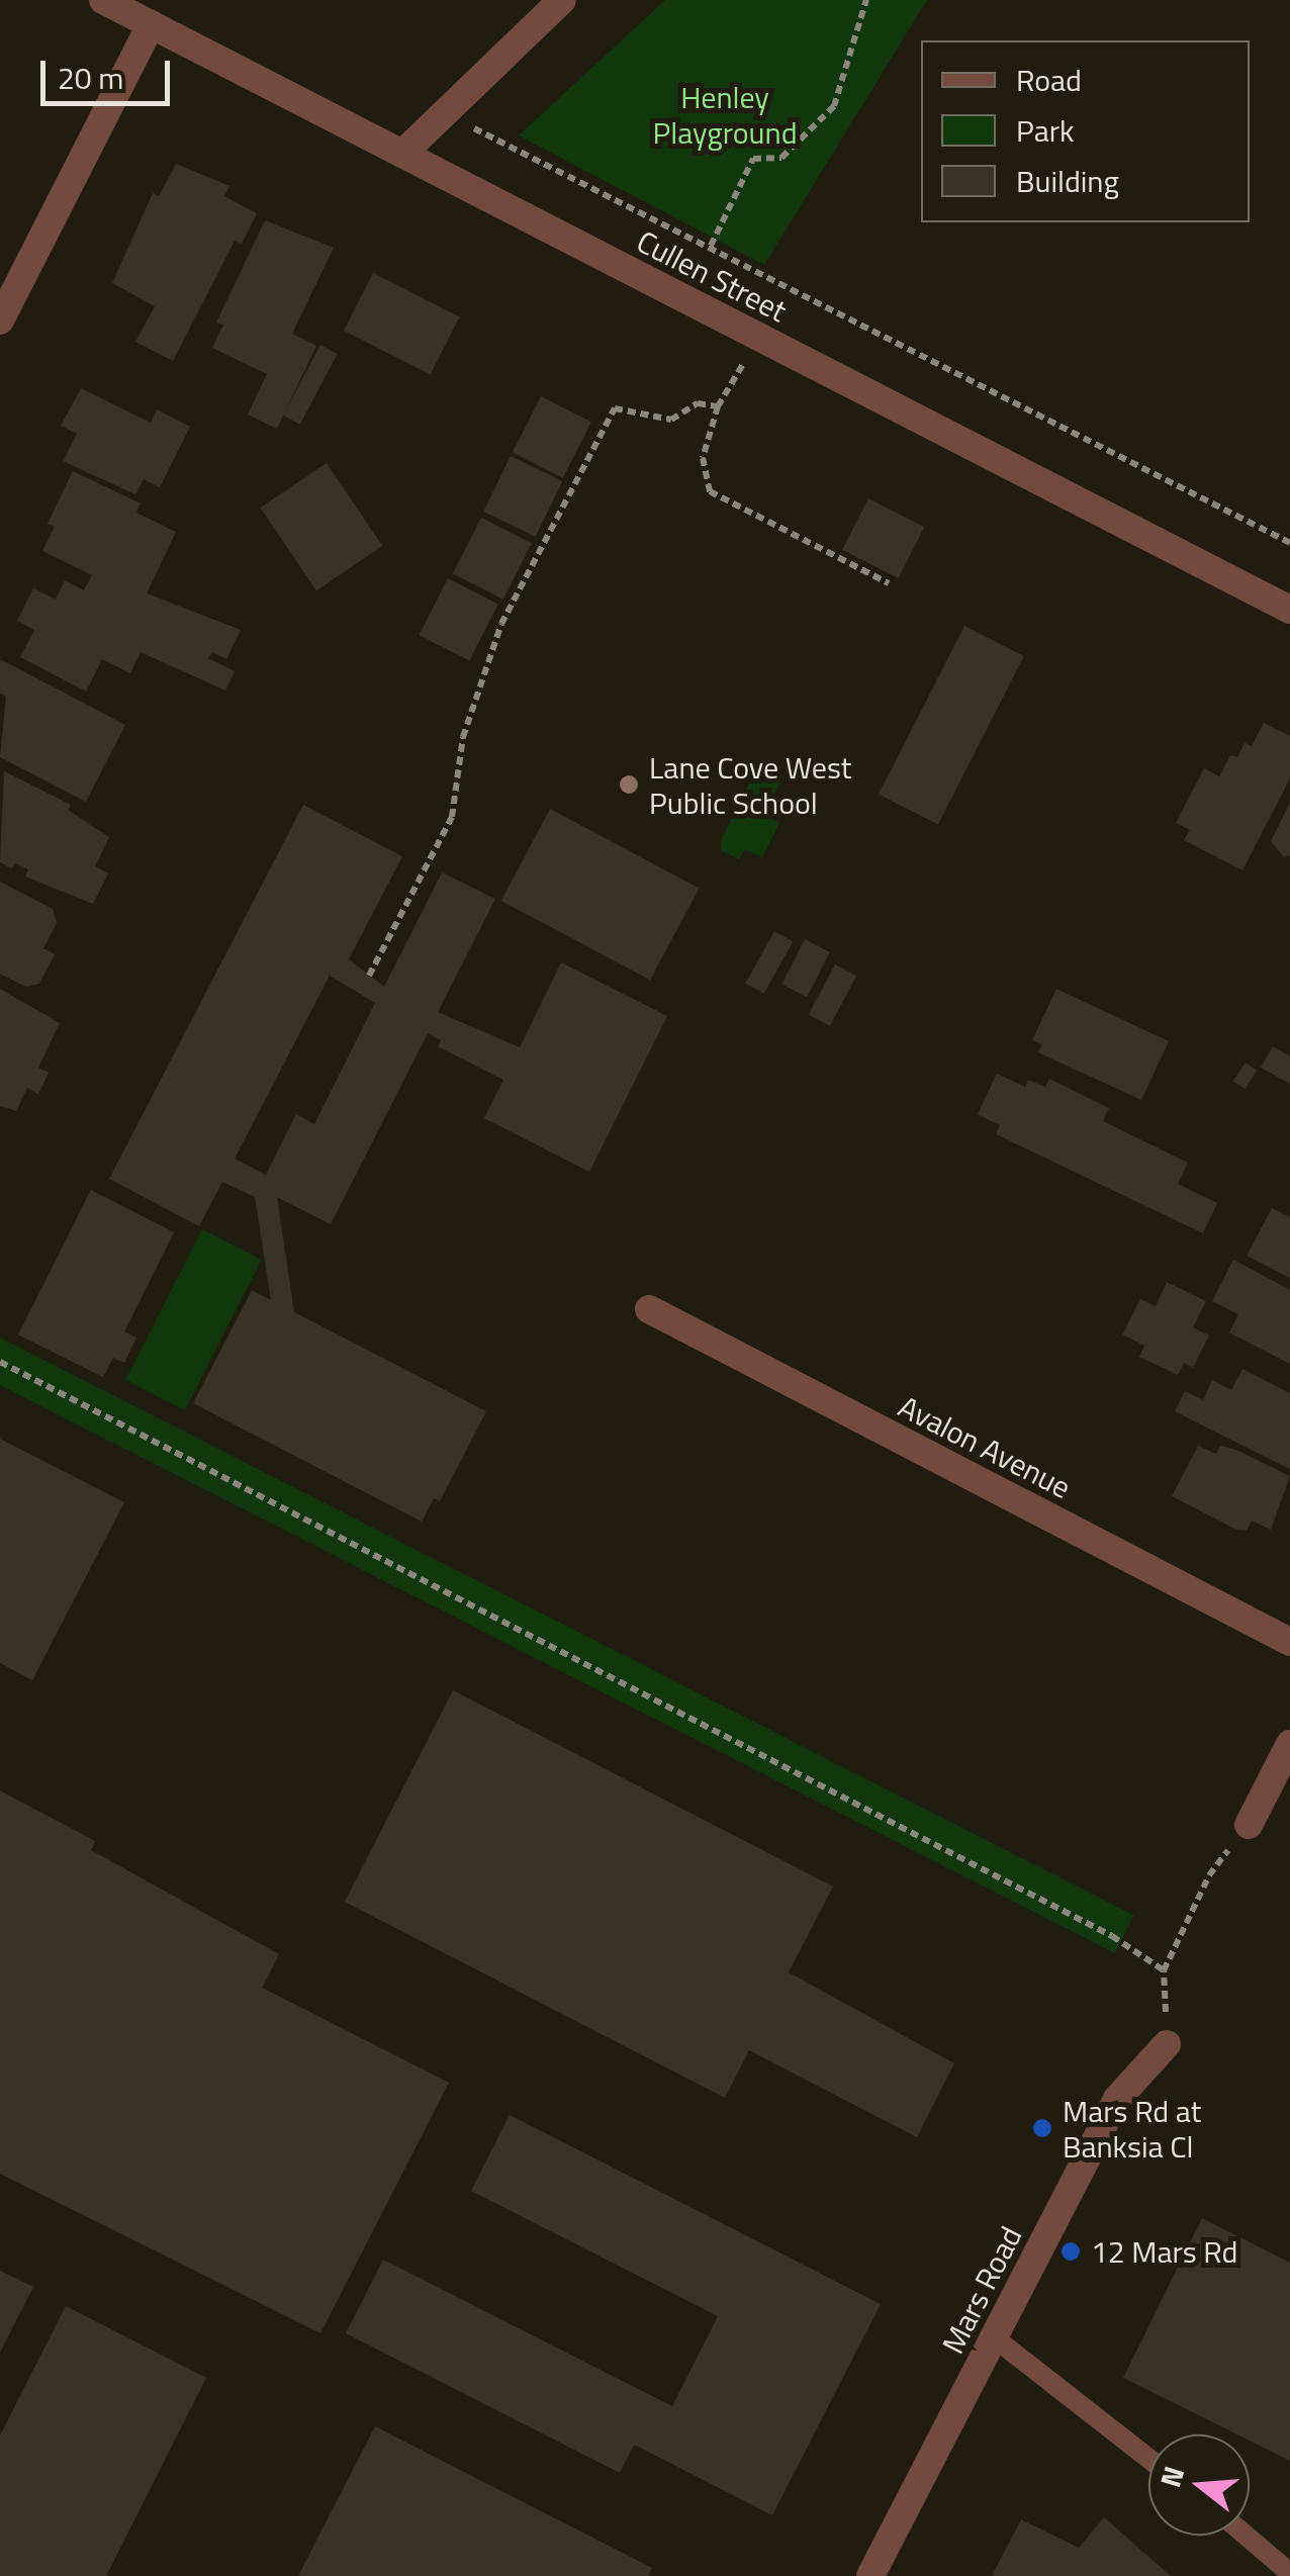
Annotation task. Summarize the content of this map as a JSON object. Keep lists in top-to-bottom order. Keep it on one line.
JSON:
{"streets":{"street":["Cullen Street","Avalon Avenue","Mars Road"]},"parks":["Henley Playground"],"places":["Lane Cove West Public School","Mars Rd at Banksia Cl","12 Mars Rd"],"legend":["Road","Park","Building"],"scale_bar":"20 m","north":"left"}
